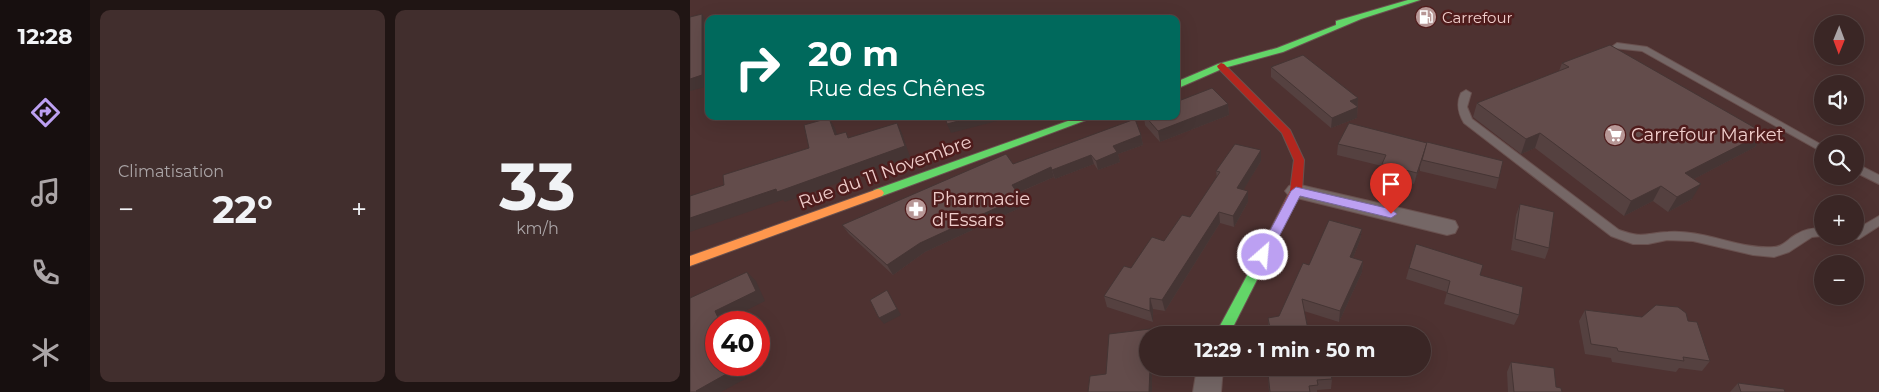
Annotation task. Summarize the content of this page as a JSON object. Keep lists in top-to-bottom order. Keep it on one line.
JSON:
{"streets":{"main road":["Rue du 11 Novembre"]},"places":{"fuel station":["Carrefour"],"supermarket":["Carrefour Market"],"pharmacy":["Pharmacie d'Essars"]},"north":"bottom","page":{"tabs":"12:28","tile":["Climatisation",["33","km/h"]],"map_buttons":["+","−"],"turn":["20 m","Rue des Chênes"],"heat":["−","22°","+"],"limit":"40","trip":"12:29 · 1 min · 50 m"}}
